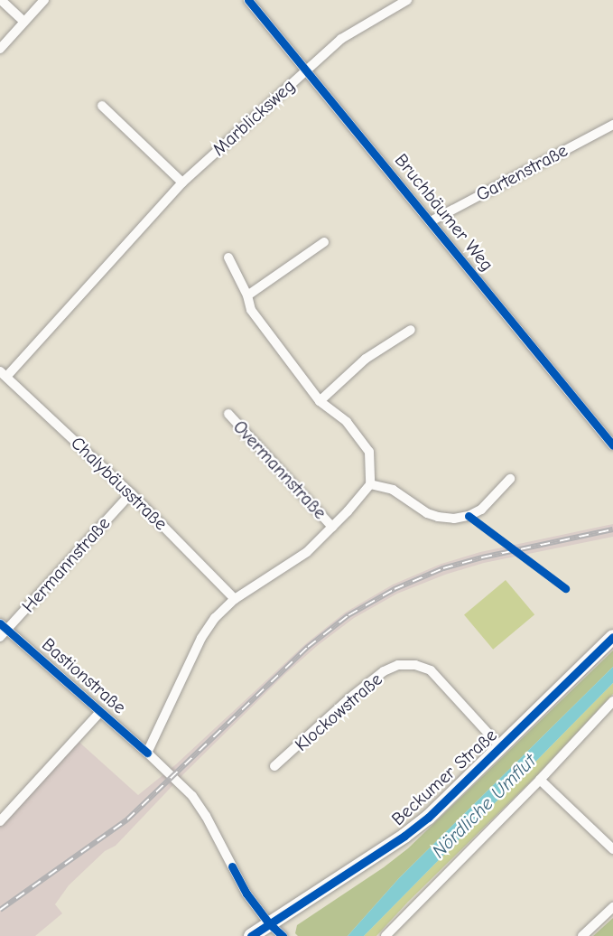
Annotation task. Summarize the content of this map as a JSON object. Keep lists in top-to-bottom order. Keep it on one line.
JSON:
{"streets":{"main road":["Beckumer Straße"],"street":["Marblicksweg","Gartenstraße","Bruchbäumer Weg","Overmannstraße","Chalybäusstraße","Hermannstraße","Bastionstraße","Klockowstraße"]},"crossings":[["Marblicksweg","Bruchbäumer Weg"],["Marblicksweg","Chalybäusstraße"],["Gartenstraße","Bruchbäumer Weg"],["Overmannstraße","Chalybäusstraße"],["Overmannstraße","Bastionstraße"],["Chalybäusstraße","Hermannstraße"],["Hermannstraße","Bastionstraße"],["Bastionstraße","Beckumer Straße"],["Klockowstraße","Beckumer Straße"]],"water":["Nördliche Umflut"]}
